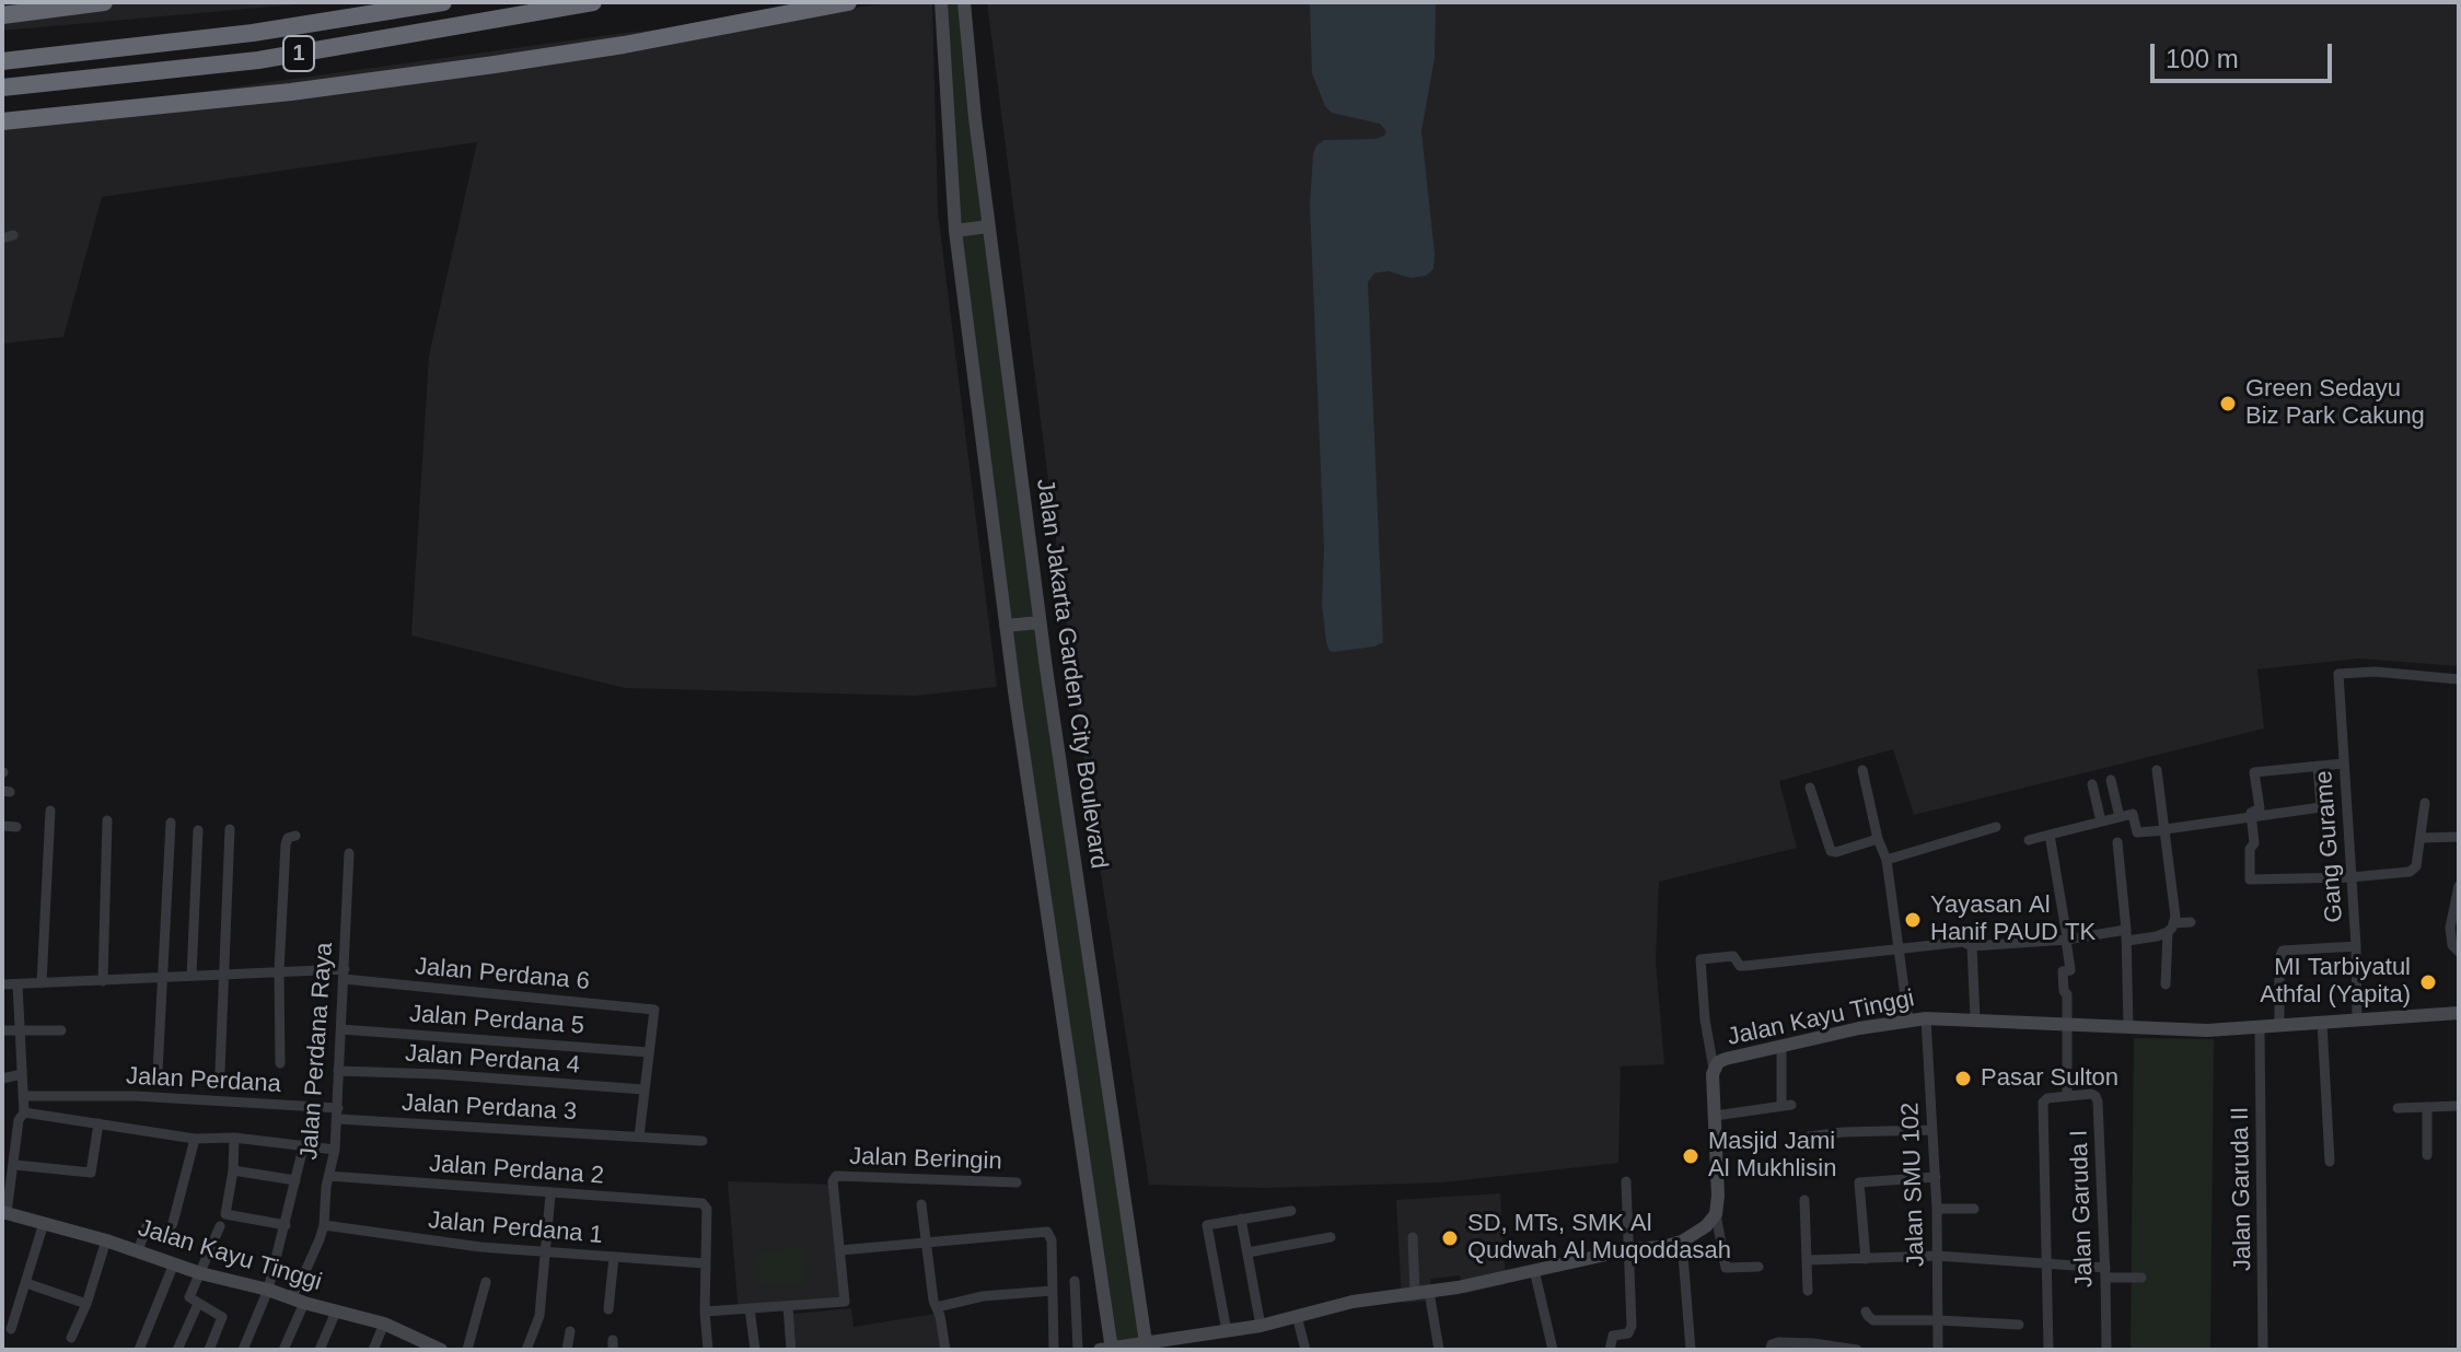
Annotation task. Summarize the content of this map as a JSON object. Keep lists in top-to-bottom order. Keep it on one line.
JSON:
{"streets":{"highway":["1"],"street":["Jalan Jakarta Garden City Boulevard","Gang Gurame","Jalan Perdana 6","Jalan Kayu Tinggi","Jalan Perdana 5","Jalan Perdana Raya","Jalan Perdana 4","Jalan Perdana","Jalan Perdana 3","Jalan Beringin","Jalan Perdana 2","Jalan SMU 102","Jalan Garuda II","Jalan Garuda I","Jalan Perdana 1"]},"crossings":[["Gang Gurame","Jalan Kayu Tinggi"],["Jalan Perdana 6","Jalan Perdana 5"],["Jalan Perdana 6","Jalan Perdana Raya"],["Jalan Kayu Tinggi","Jalan Perdana Raya"],["Jalan Kayu Tinggi","Jalan SMU 102"],["Jalan Kayu Tinggi","Jalan Garuda II"],["Jalan Kayu Tinggi","Jalan Garuda I"],["Jalan Perdana 5","Jalan Perdana Raya"],["Jalan Perdana Raya","Jalan Perdana 4"],["Jalan Perdana Raya","Jalan Perdana"],["Jalan Perdana Raya","Jalan Perdana 3"],["Jalan Perdana Raya","Jalan Perdana 2"],["Jalan Perdana Raya","Jalan Perdana 1"],["Jalan Perdana","Jalan Perdana 3"],["Jalan Perdana 2","Jalan Perdana 1"]],"places":["Green Sedayu Biz Park Cakung","Yayasan Al Hanif PAUD TK","MI Tarbiyatul Athfal (Yapita)","Pasar Sulton","Masjid Jami Al Mukhlisin","SD, MTs, SMK Al Qudwah Al Muqoddasah"],"scale_bar":"100 m"}
